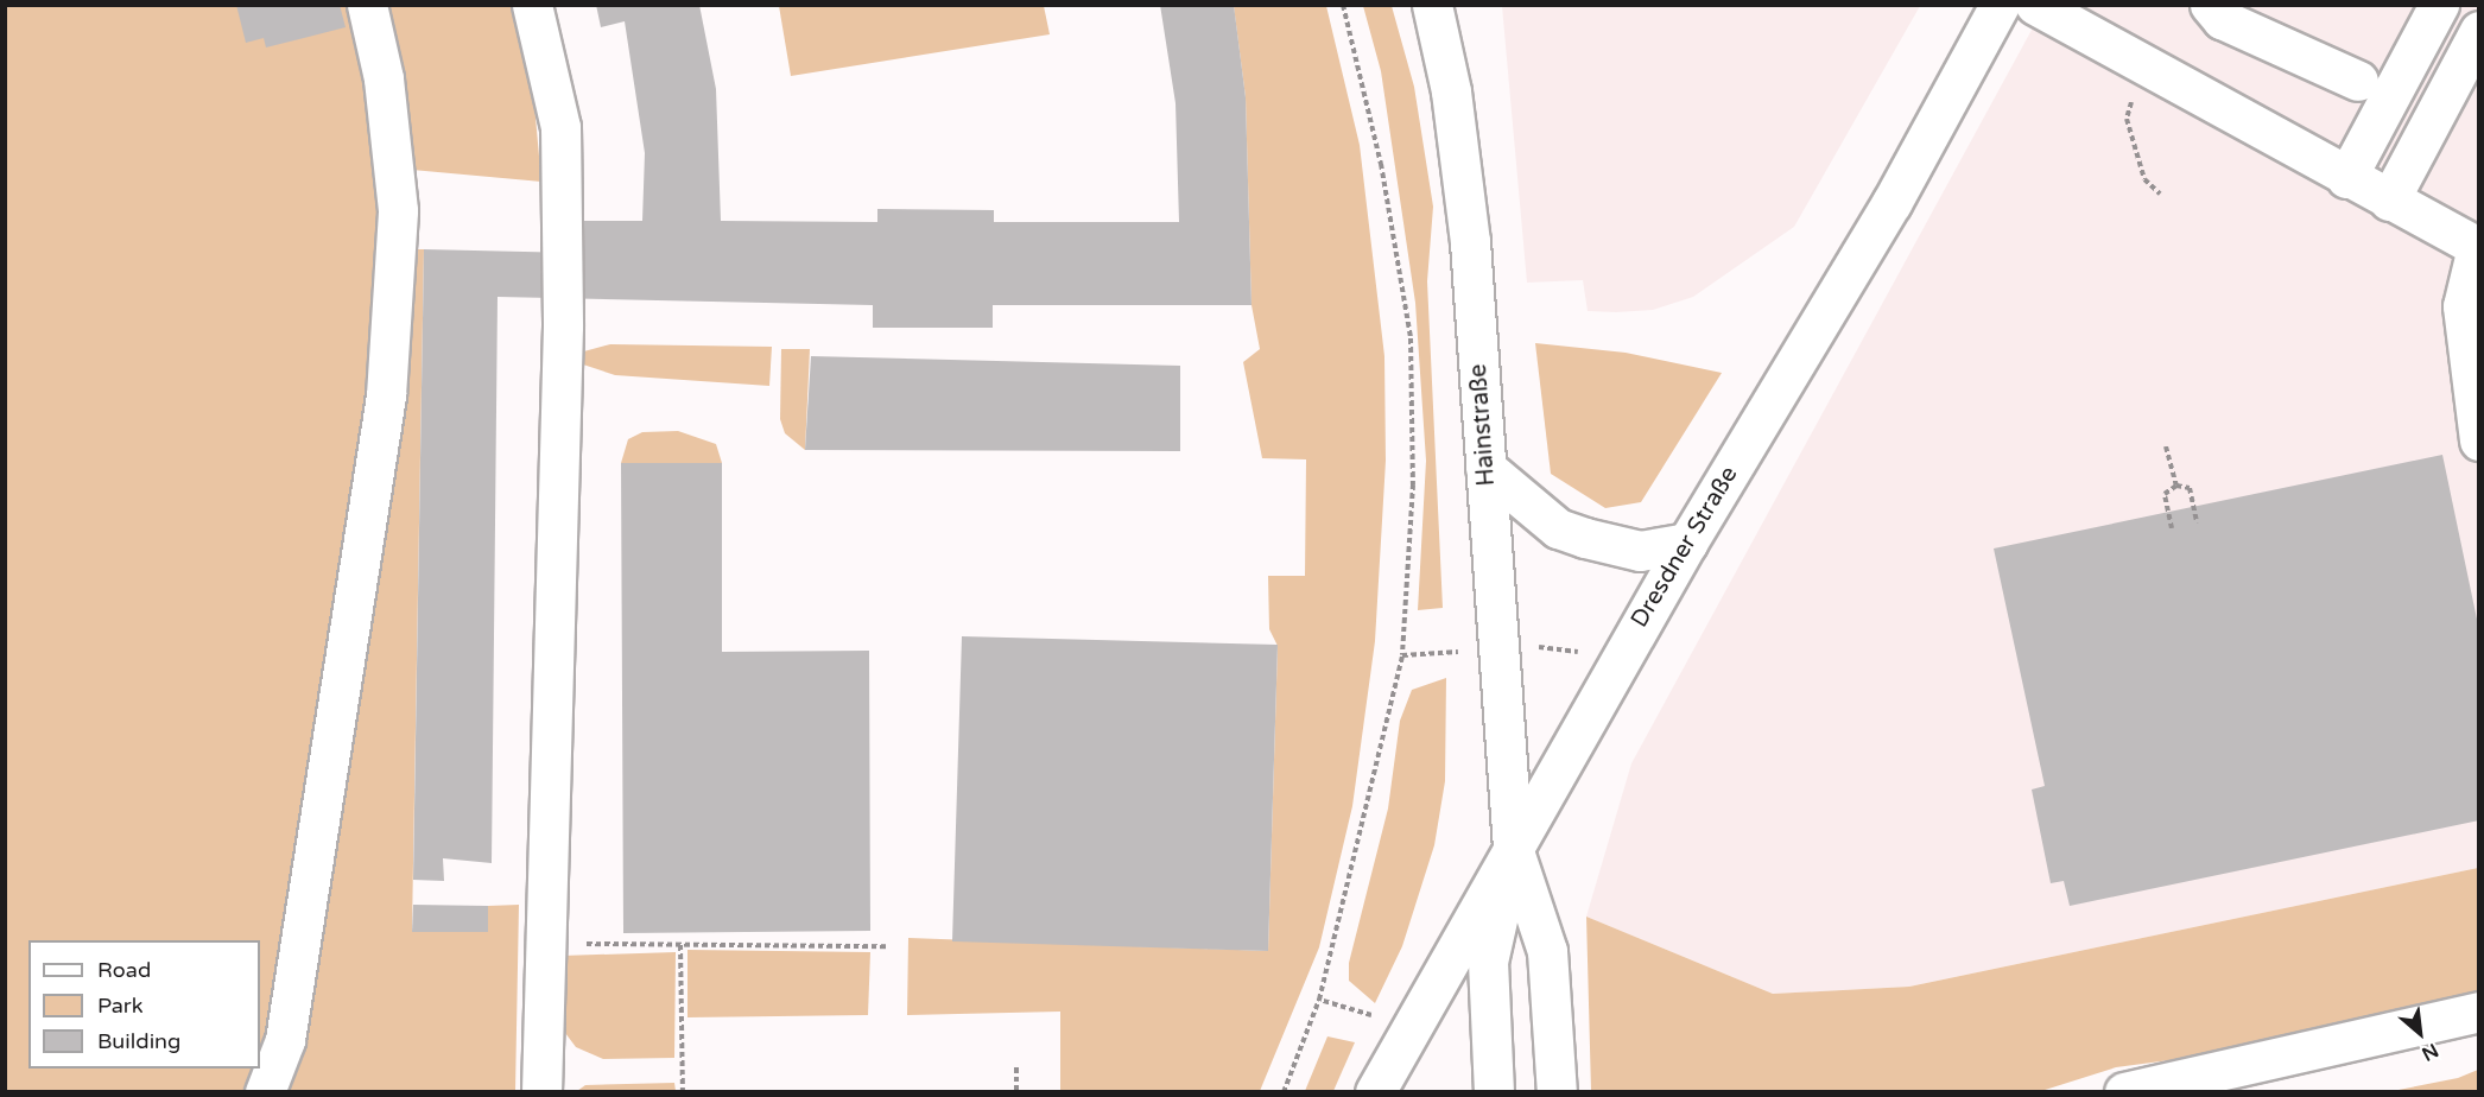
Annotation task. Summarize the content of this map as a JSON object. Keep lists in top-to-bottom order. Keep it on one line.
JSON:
{"streets":{"main road":["Hainstraße","Dresdner Straße"]},"crossings":[["Hainstraße","Dresdner Straße"]],"legend":["Road","Park","Building"],"north":"bottom right"}
